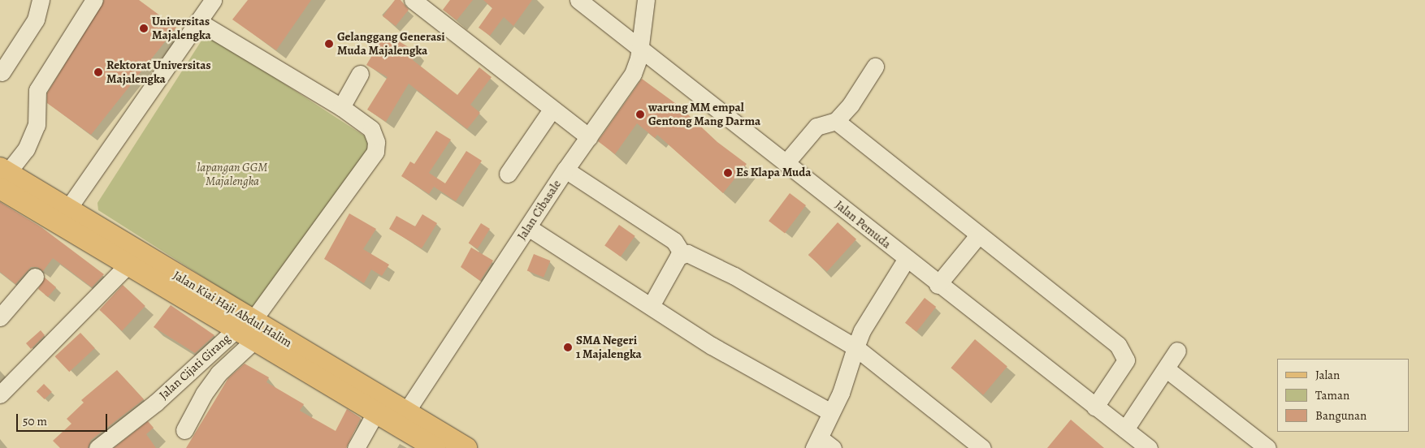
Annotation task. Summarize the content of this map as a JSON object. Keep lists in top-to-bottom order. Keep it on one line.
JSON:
{"streets":{"main road":["Jalan Kiai Haji Abdul Halim"],"street":["Jalan Cibasale","Jalan Pemuda","Jalan Cijati Girang"]},"crossings":[["Jalan Cibasale","Jalan Pemuda"],["Jalan Cibasale","Jalan Kiai Haji Abdul Halim"],["Jalan Kiai Haji Abdul Halim","Jalan Cijati Girang"]],"parks":["lapangan GGM Majalengka"],"places":["Universitas Majalengka","Gelanggang Generasi Muda Majalengka","Rektorat Universitas Majalengka","warung MM empal Gentong Mang Darma","Es Klapa Muda","SMA Negeri 1 Majalengka"],"legend":["Jalan","Taman","Bangunan"],"scale_bar":"50 m"}
